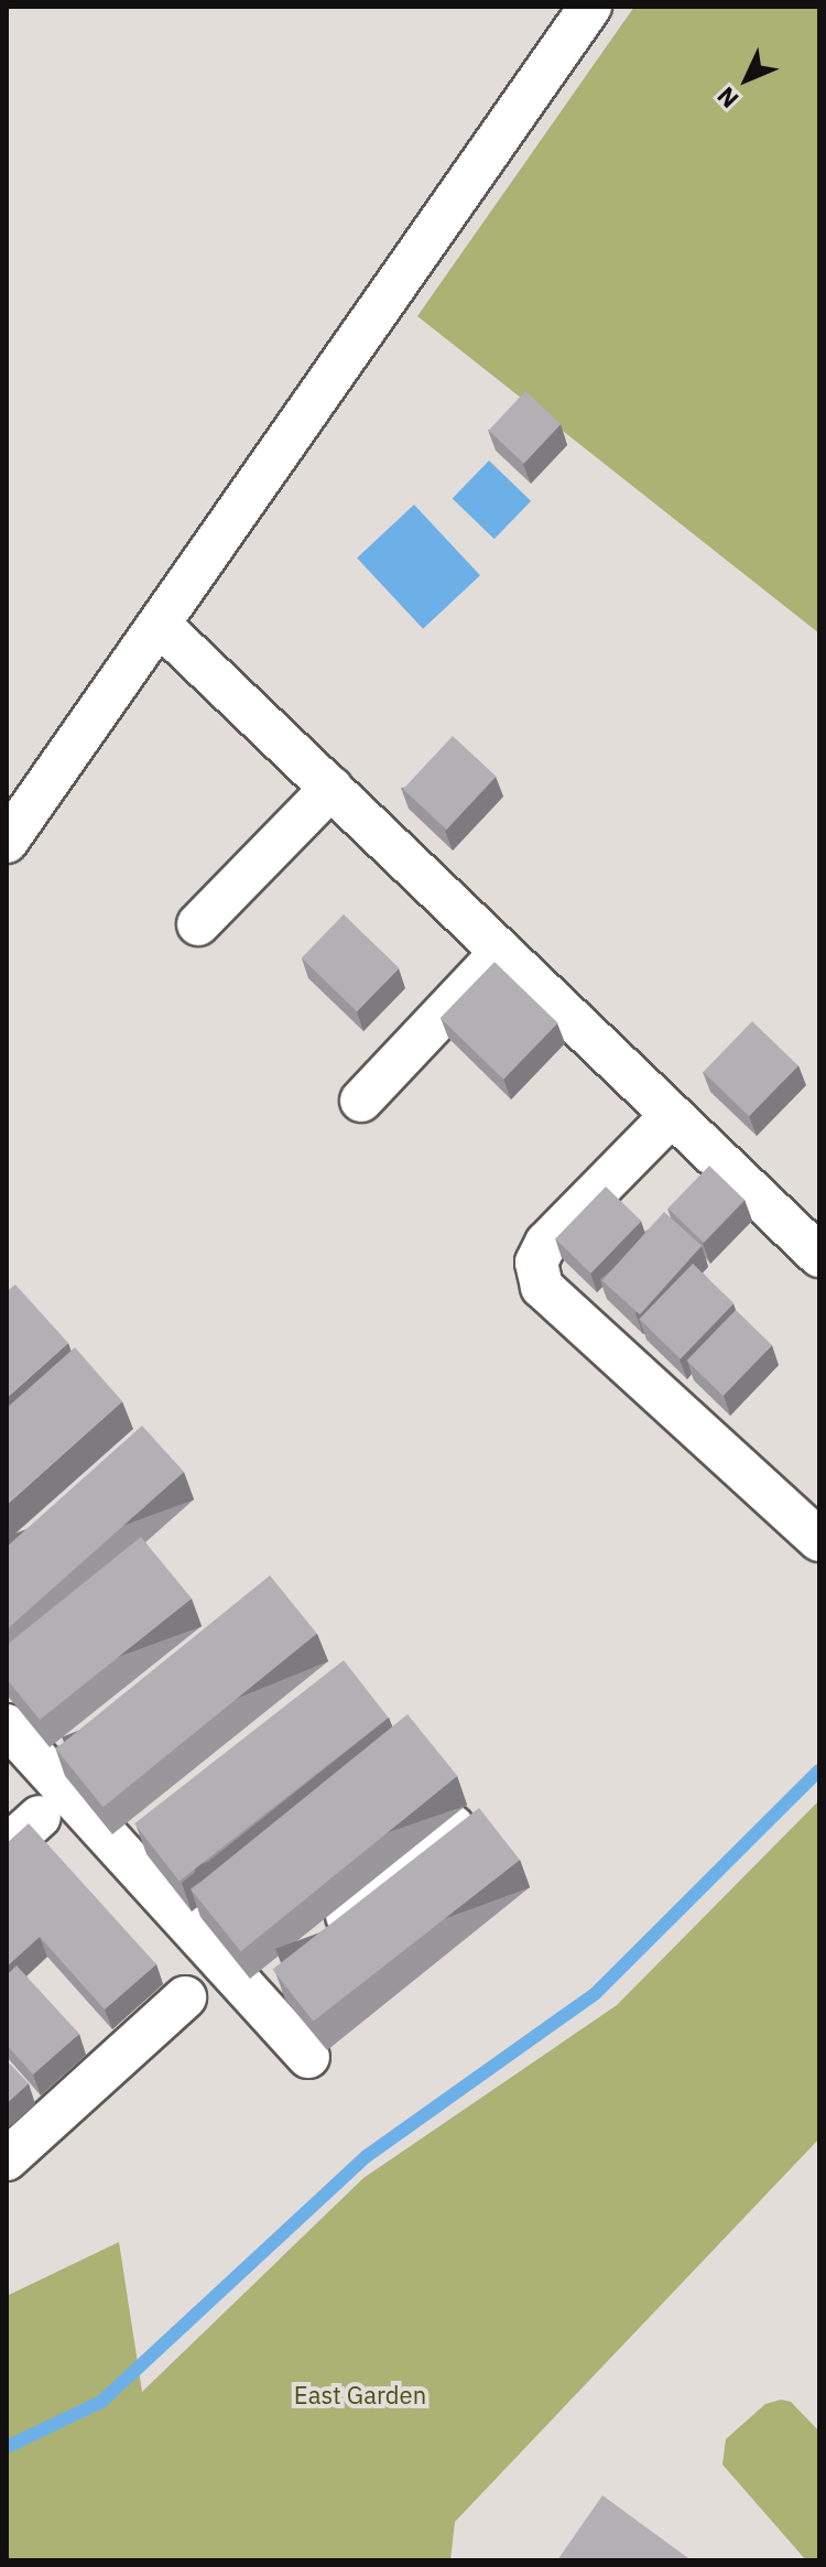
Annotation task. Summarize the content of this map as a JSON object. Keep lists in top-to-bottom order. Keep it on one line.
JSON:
{"parks":["East Garden"],"north":"bottom left"}
